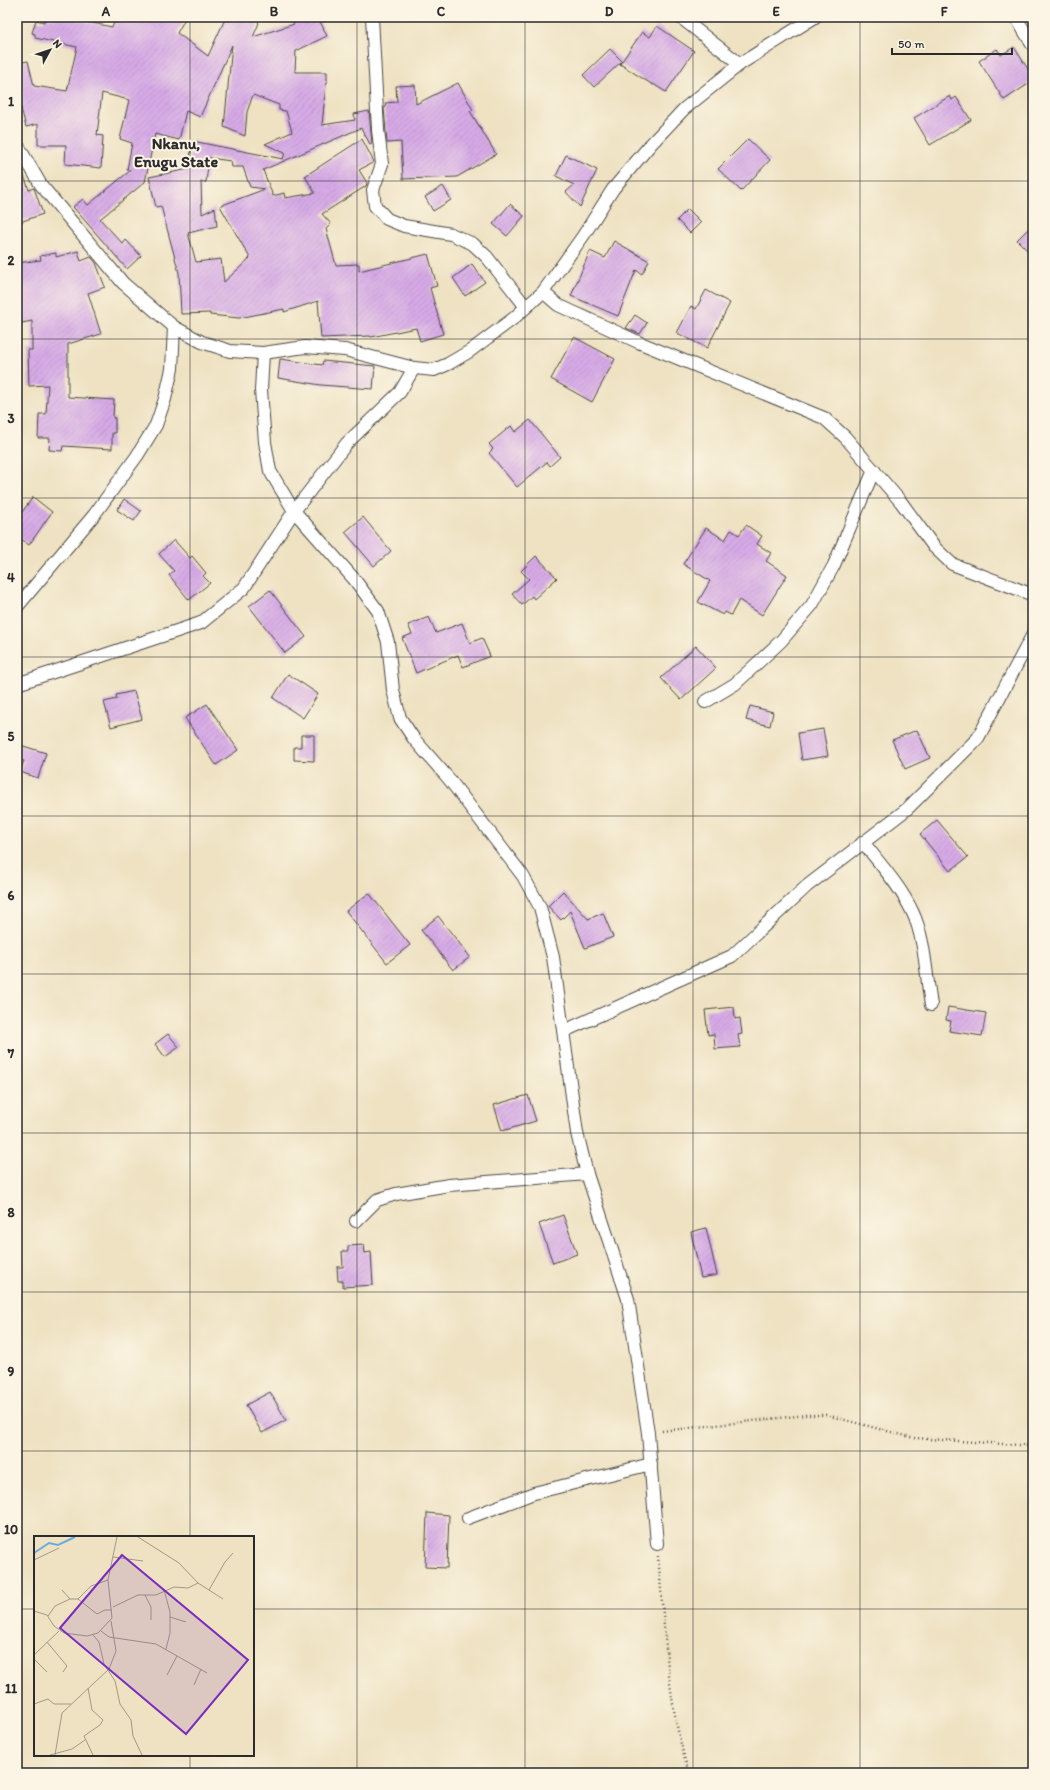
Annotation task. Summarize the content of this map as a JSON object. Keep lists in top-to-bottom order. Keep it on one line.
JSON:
{"districts":["Nkanu, Enugu State"],"scale_bar":"50 m","north":"top right","grid":{"columns":["A","B","C","D","E","F"],"rows":["1","2","3","4","5","6","7","8","9","10","11"]}}
